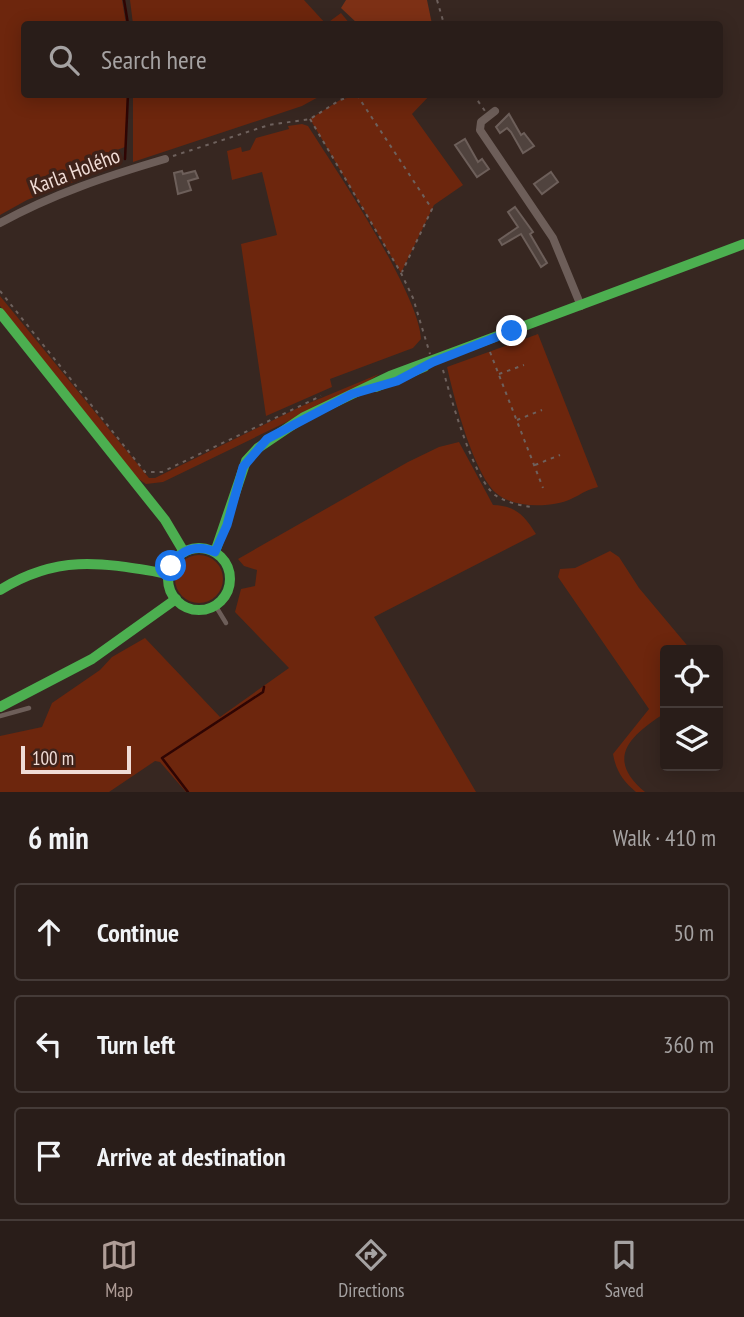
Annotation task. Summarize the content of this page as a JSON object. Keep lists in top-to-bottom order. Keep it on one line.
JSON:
{"streets":{"street":["Karla Holého"]},"scale_bar":"100 m","page":{"search":"Search here","scale":"100 m","heading":["6 min","Walk · 410 m"],"list":[["Continue","50 m"],["Turn left","360 m"],"Arrive at destination"],"nav":["Map","Directions","Saved"]}}
